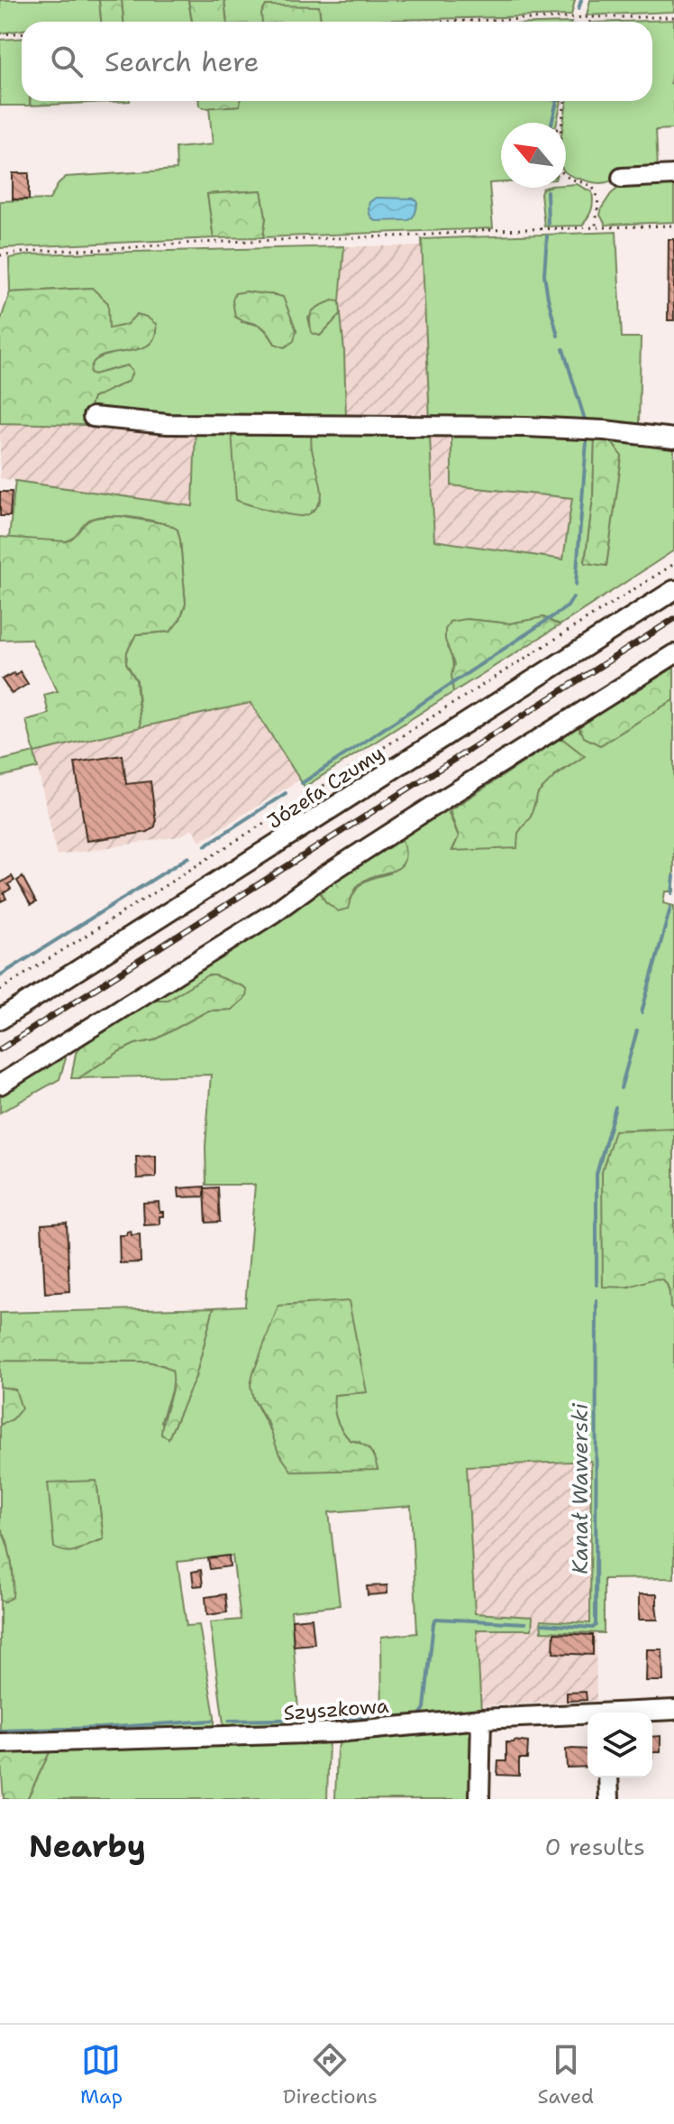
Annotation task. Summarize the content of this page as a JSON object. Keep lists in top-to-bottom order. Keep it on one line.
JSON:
{"streets":{"street":["Józefa Czumy","Szyszkowa"]},"water":["Kanał Wawerski"],"north":"top left","page":{"search":"Search here","heading":["Nearby","0 results"],"nav":["Map","Directions","Saved"]}}
